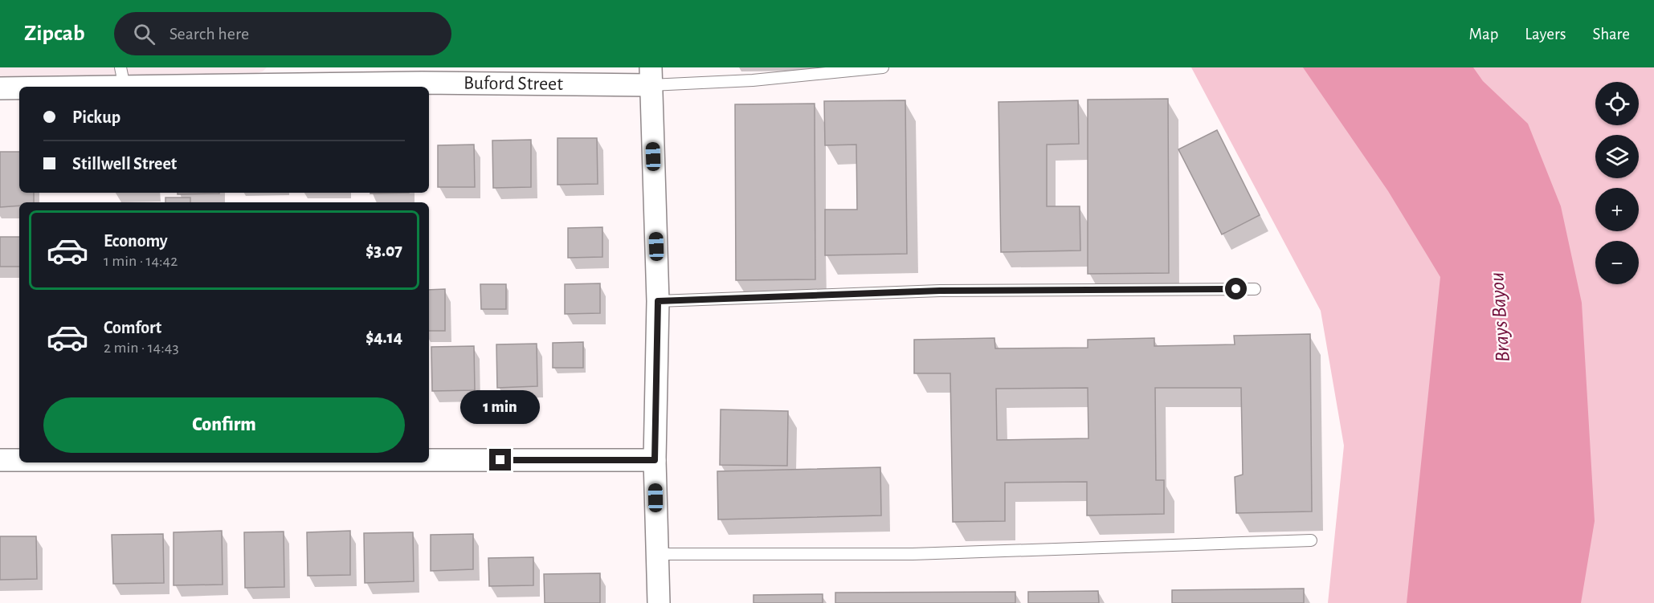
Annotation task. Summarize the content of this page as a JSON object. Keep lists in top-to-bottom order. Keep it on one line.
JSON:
{"streets":{"street":["Buford Street"]},"water":["Brays Bayou"],"page":{"header":"Zipcab","search":"Search here","nav":["Map","Layers","Share"],"map_buttons":["+","−"],"banner":["Pickup","Stillwell Street"],"list":[{"name":"Economy","note":"1 min · 14:42","value":"$3.07"},{"name":"Comfort","note":"2 min · 14:43","value":"$4.14"}],"buttons":"Confirm","bubble":"1 min"}}
